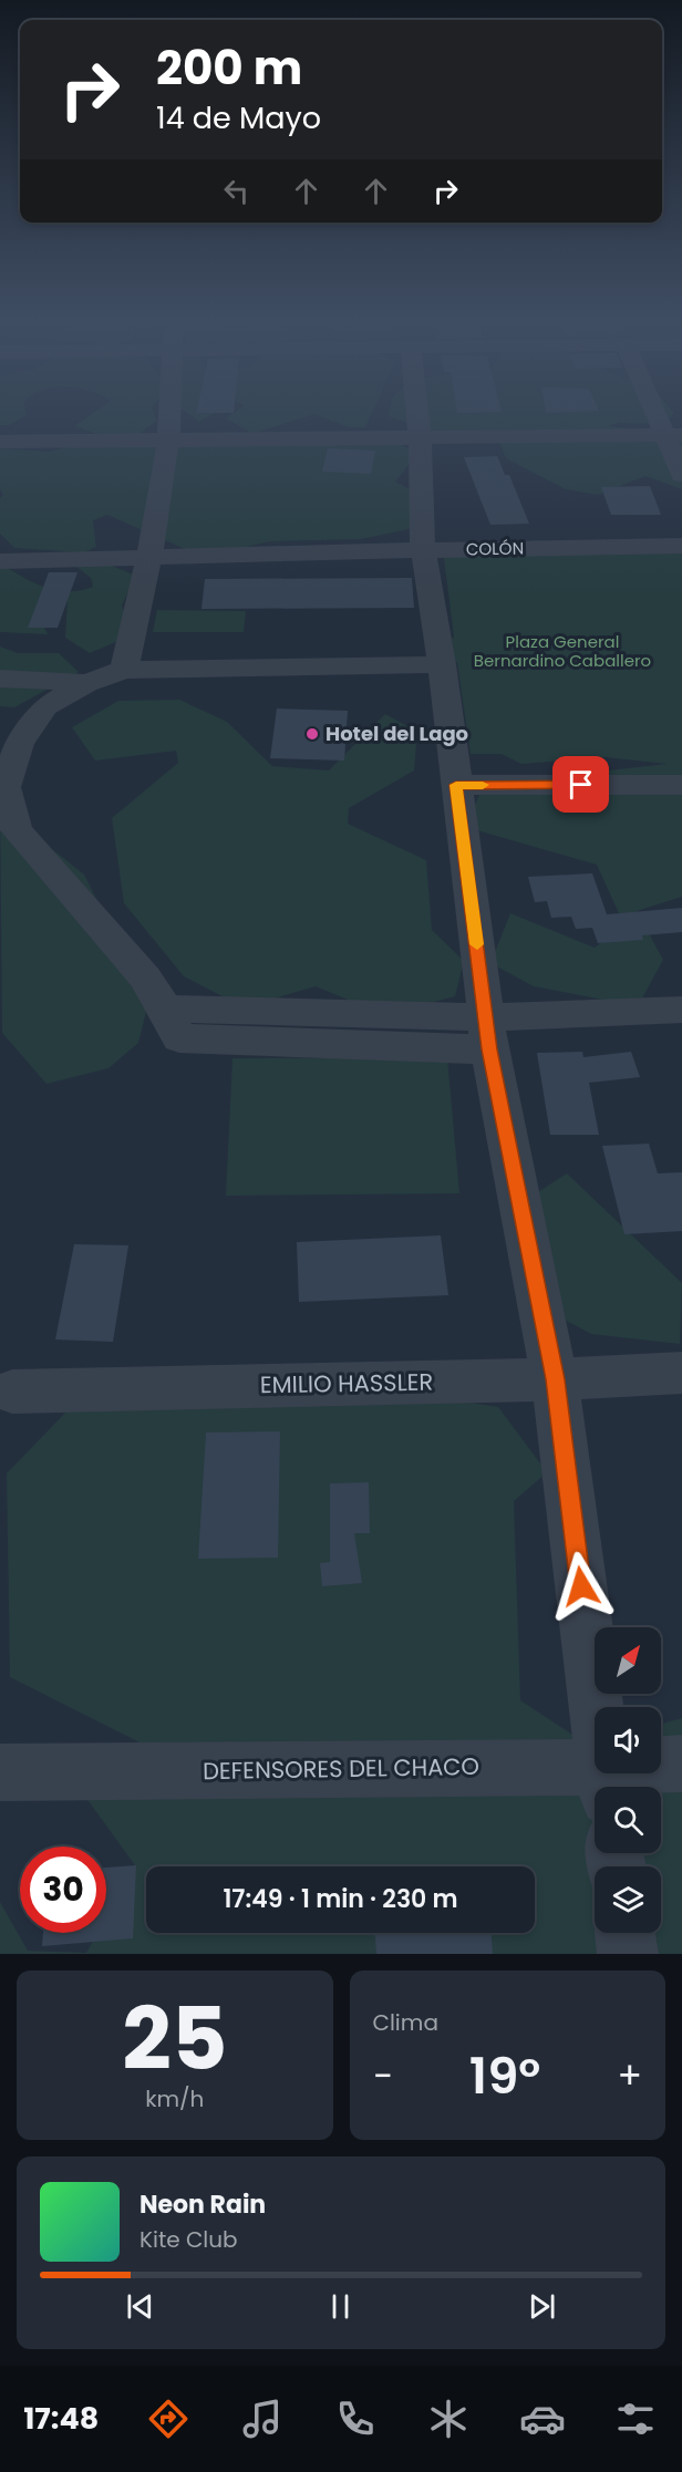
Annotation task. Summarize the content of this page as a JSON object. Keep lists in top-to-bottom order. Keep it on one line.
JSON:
{"streets":{"street":["COLÓN","EMILIO HASSLER","DEFENSORES DEL CHACO"]},"parks":["Plaza General Bernardino Caballero"],"places":["Hotel del Lago"],"north":"top right","page":{"turn":["200 m","14 de Mayo"],"limit":"30","trip":"17:49 · 1 min · 230 m","tile":[["25","km/h"],"Clima"],"heat":["−","19°","+"],"song":["Neon Rain","Kite Club"],"tabs":"17:48"}}
